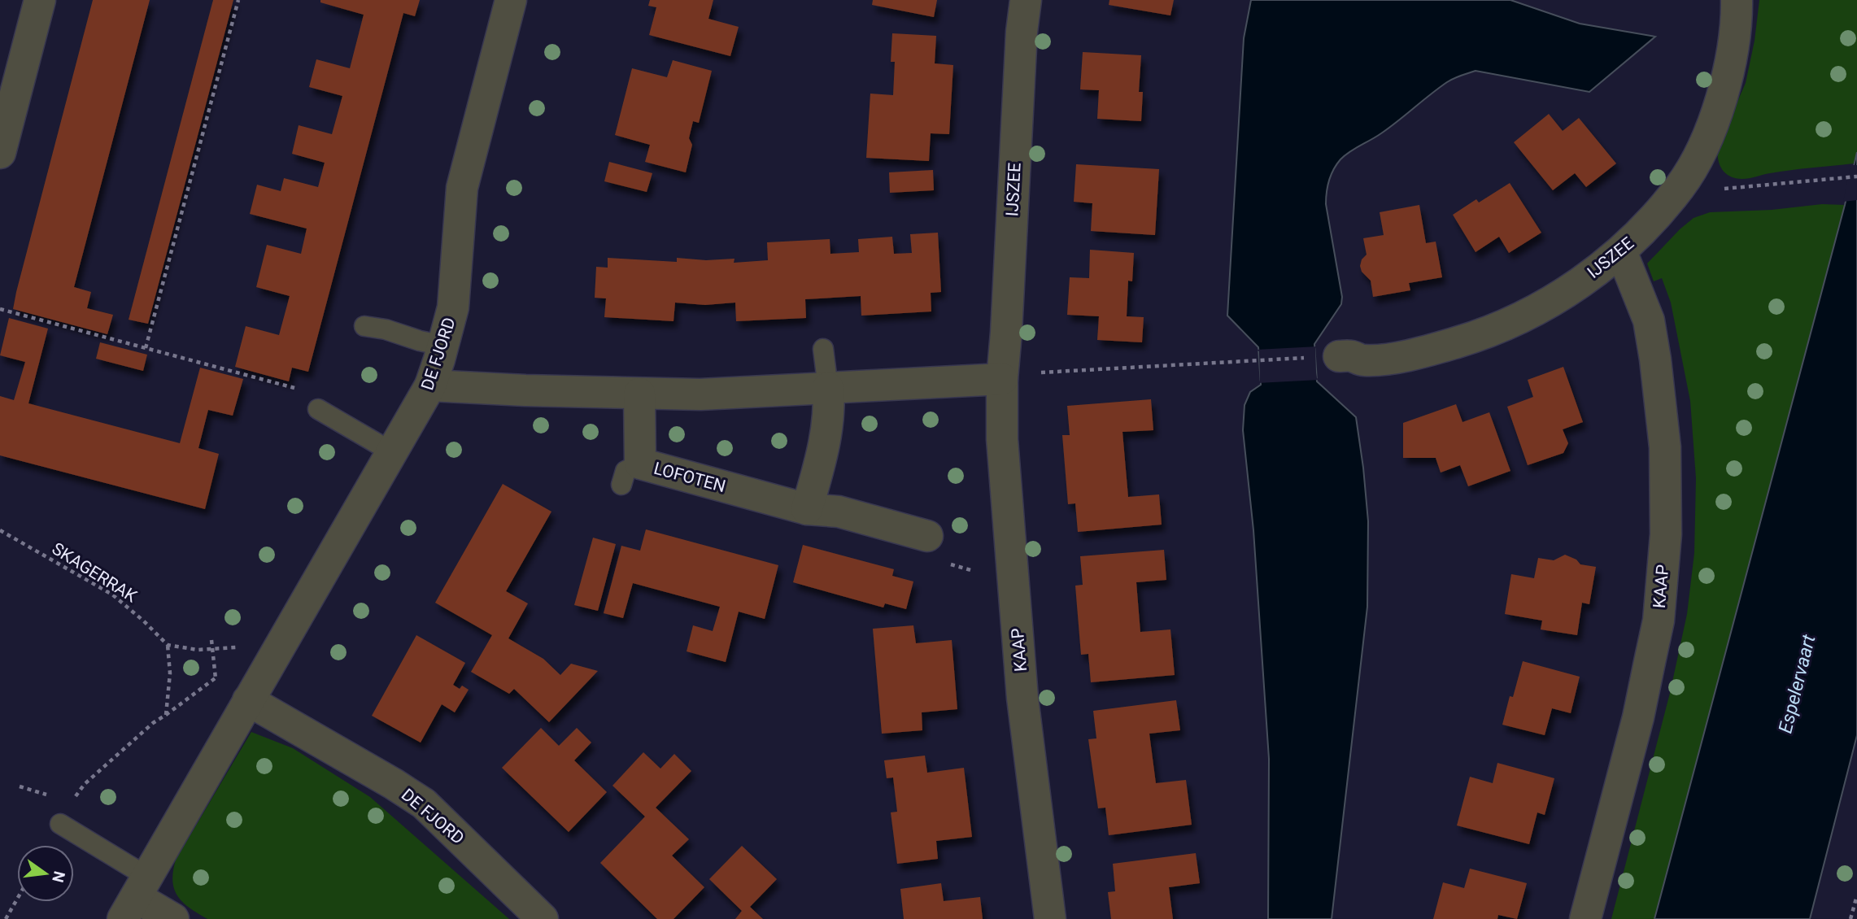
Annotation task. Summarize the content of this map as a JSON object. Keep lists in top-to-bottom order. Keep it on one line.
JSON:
{"streets":{"street":["IJSZEE","DE FJORD","LOFOTEN","KAAP"],"path":["SKAGERRAK"]},"crossings":[["IJSZEE","KAAP"]],"water":["Espelervaart"],"north":"right"}
